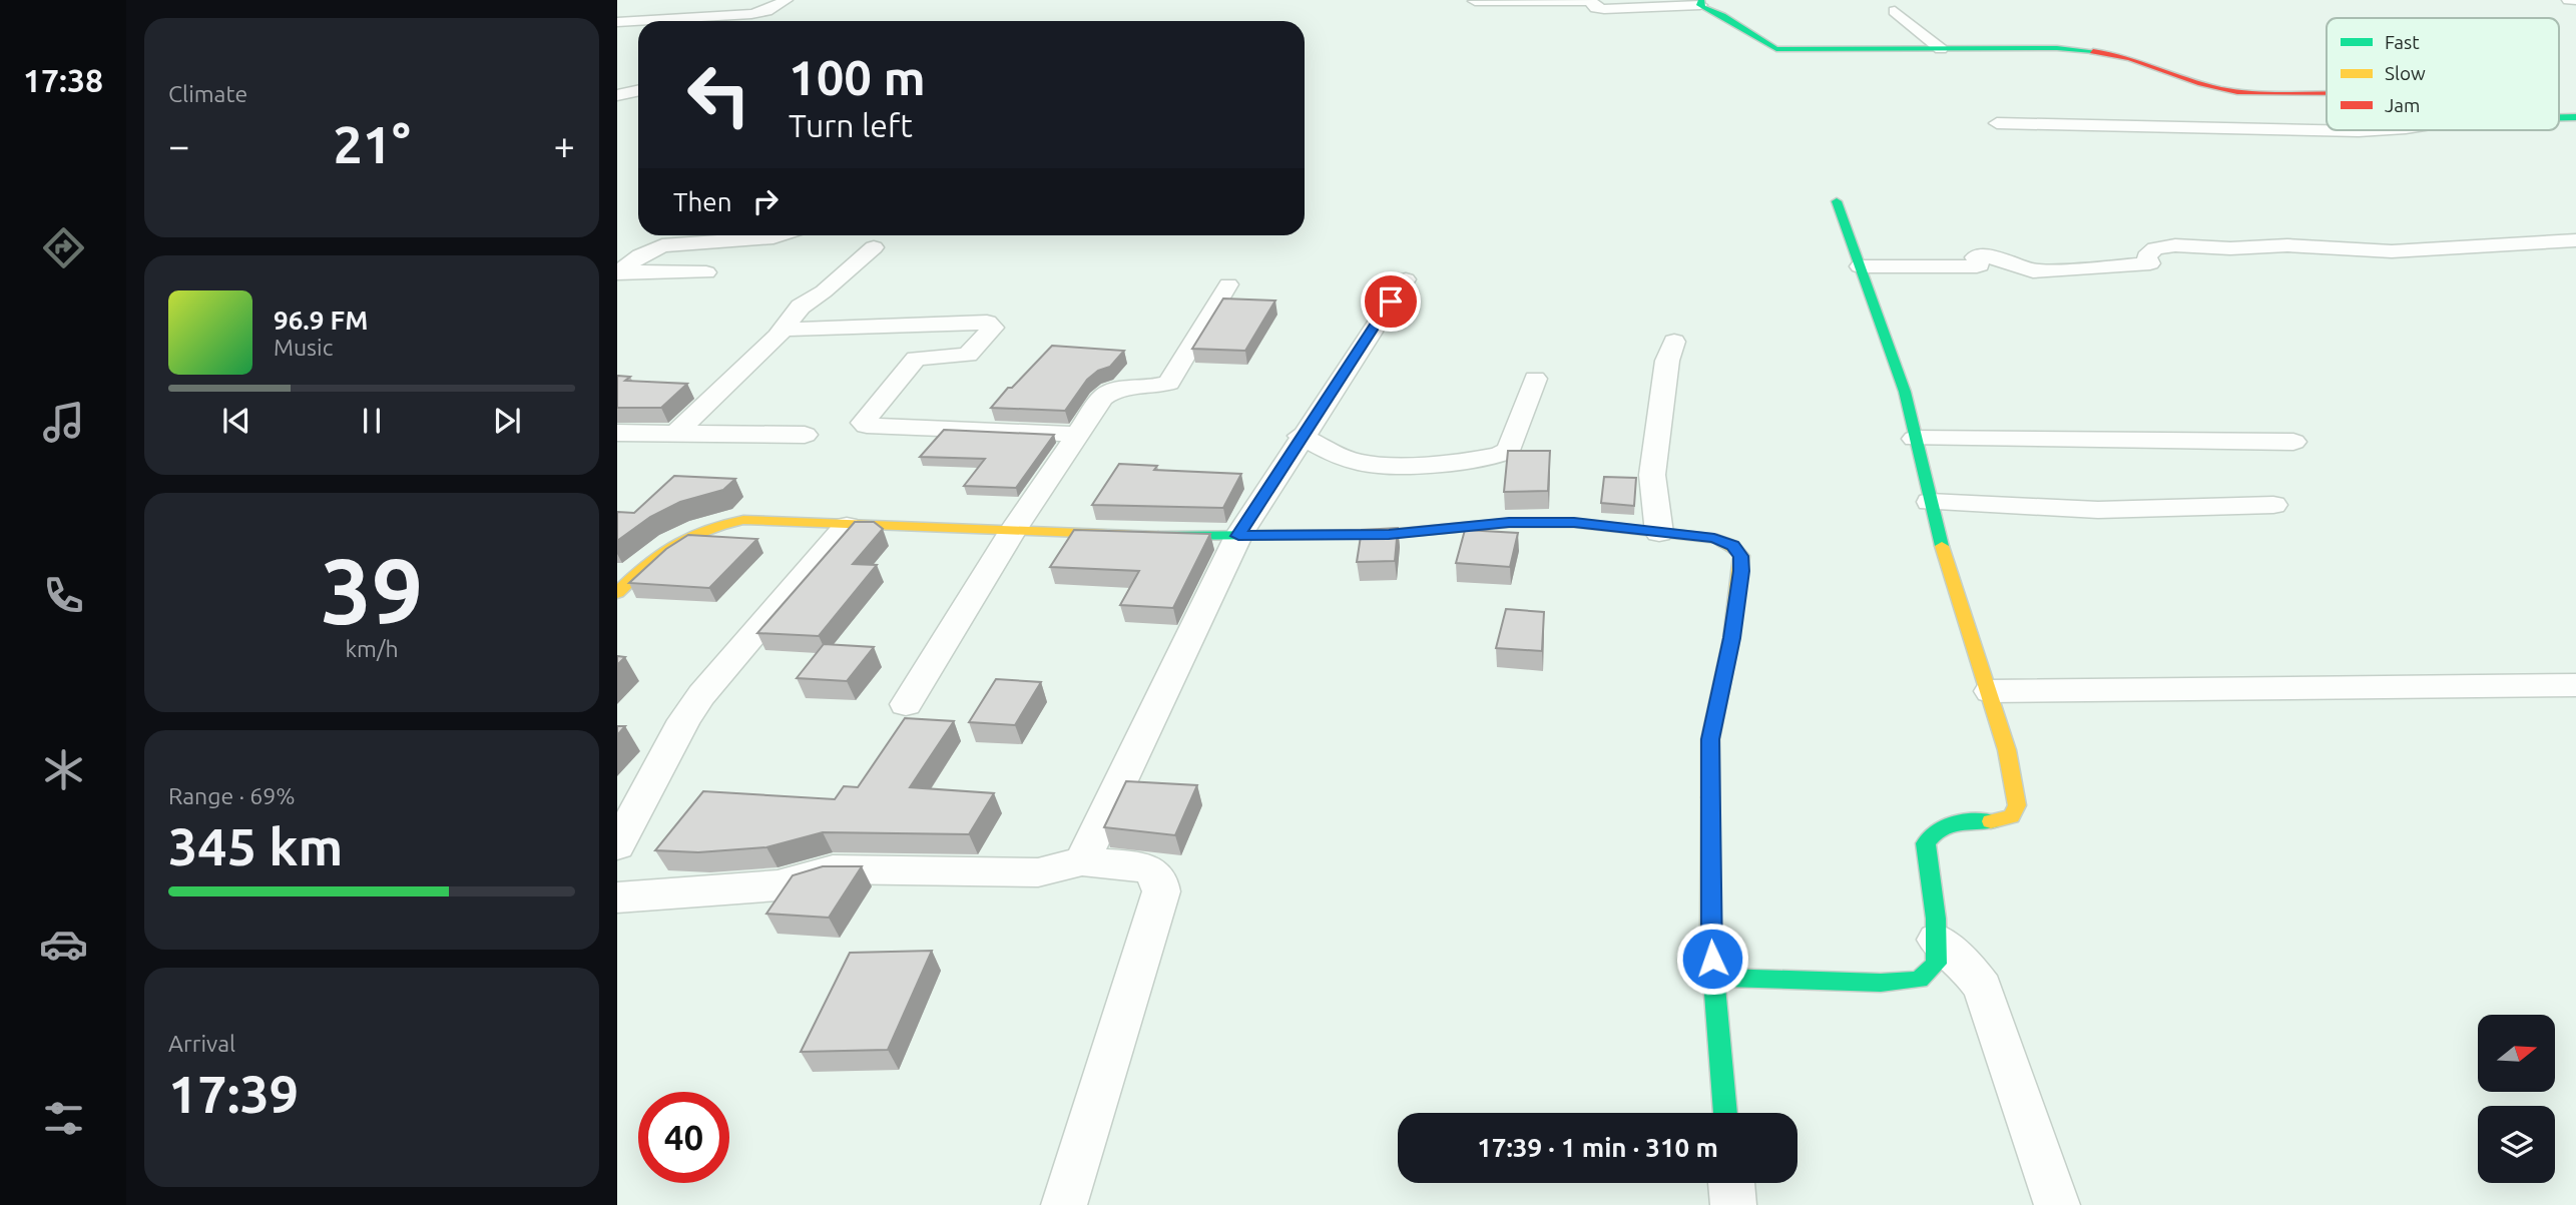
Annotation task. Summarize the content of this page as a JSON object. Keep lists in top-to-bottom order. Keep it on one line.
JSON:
{"legend":["Fast","Slow","Jam"],"north":"right","page":{"tabs":"17:38","tile":["Climate",["39","km/h"],["Range · 69%","345 km"],["Arrival","17:39"]],"turn":["100 m","Turn left"],"heat":["−","21°","+"],"then":"Then","song":["96.9 FM","Music"],"limit":"40","trip":"17:39 · 1 min · 310 m"}}
